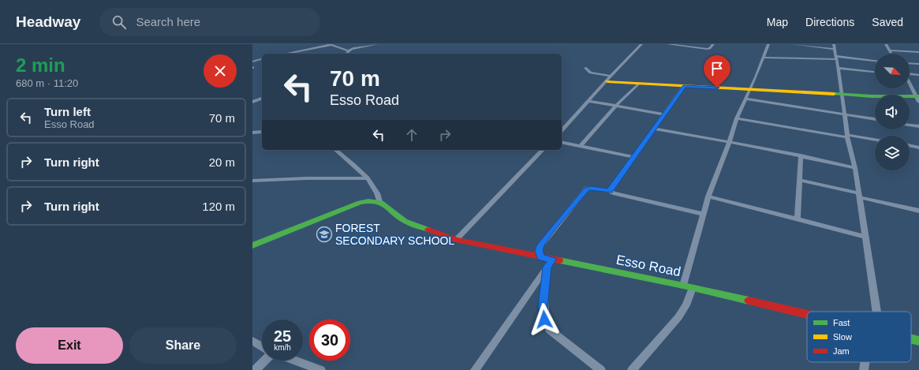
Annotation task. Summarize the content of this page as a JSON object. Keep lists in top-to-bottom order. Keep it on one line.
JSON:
{"streets":{"street":["Esso Road"]},"places":{"school or university":["FOREST SECONDARY SCHOOL"]},"legend":["Fast","Slow","Jam"],"north":"bottom right","page":{"header":"Headway","search":"Search here","nav":["Map","Directions","Saved"],"heading":["2 min","680 m · 11:20"],"turn":["70 m","Esso Road"],"list":[{"name":"Turn left","note":"Esso Road","value":"70 m"},{"name":"Turn right","value":"20 m"},{"name":"Turn right","value":"120 m"}],"speed":"25 km/h","limit":"30","buttons":["Exit","Share"]}}
